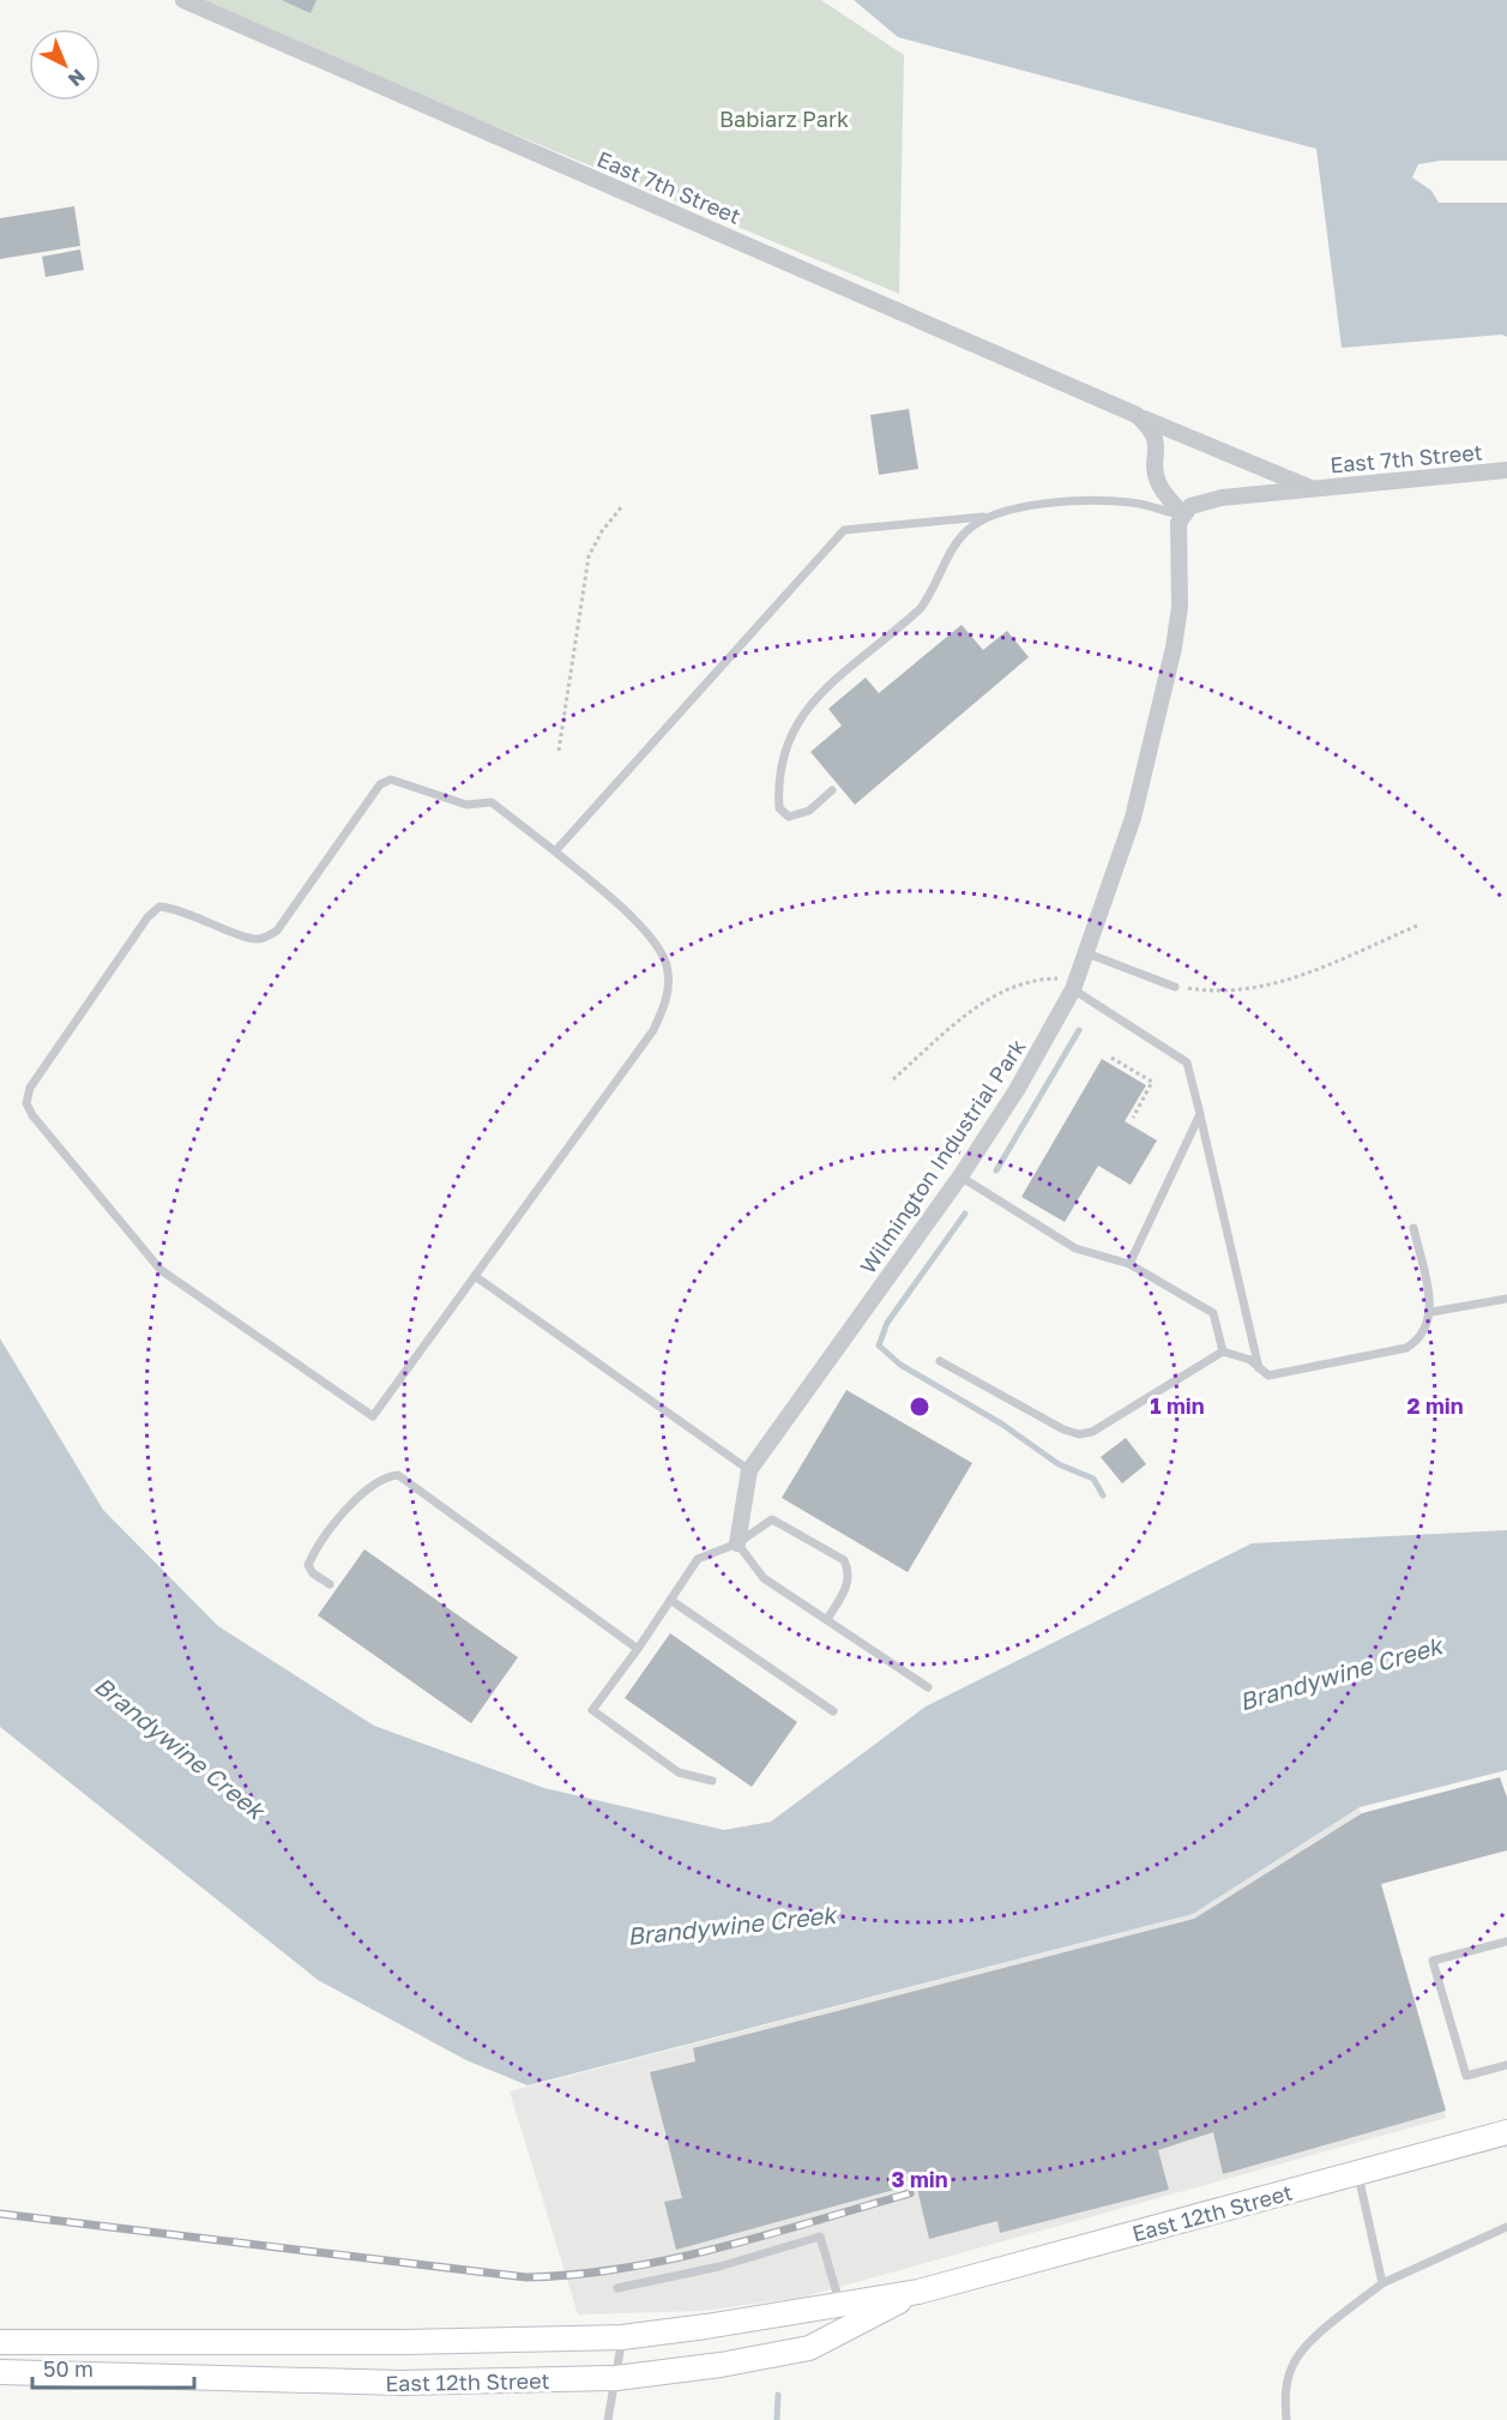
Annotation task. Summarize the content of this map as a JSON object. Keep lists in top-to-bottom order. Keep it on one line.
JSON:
{"streets":{"main road":["East 12th Street"],"street":["East 7th Street","Wilmington Industrial Park"]},"crossings":[["East 7th Street","Wilmington Industrial Park"]],"water":["Brandywine Creek"],"parks":["Babiarz Park"],"scale_bar":"50 m","north":"bottom right","rings":["1 min","2 min","3 min"]}
